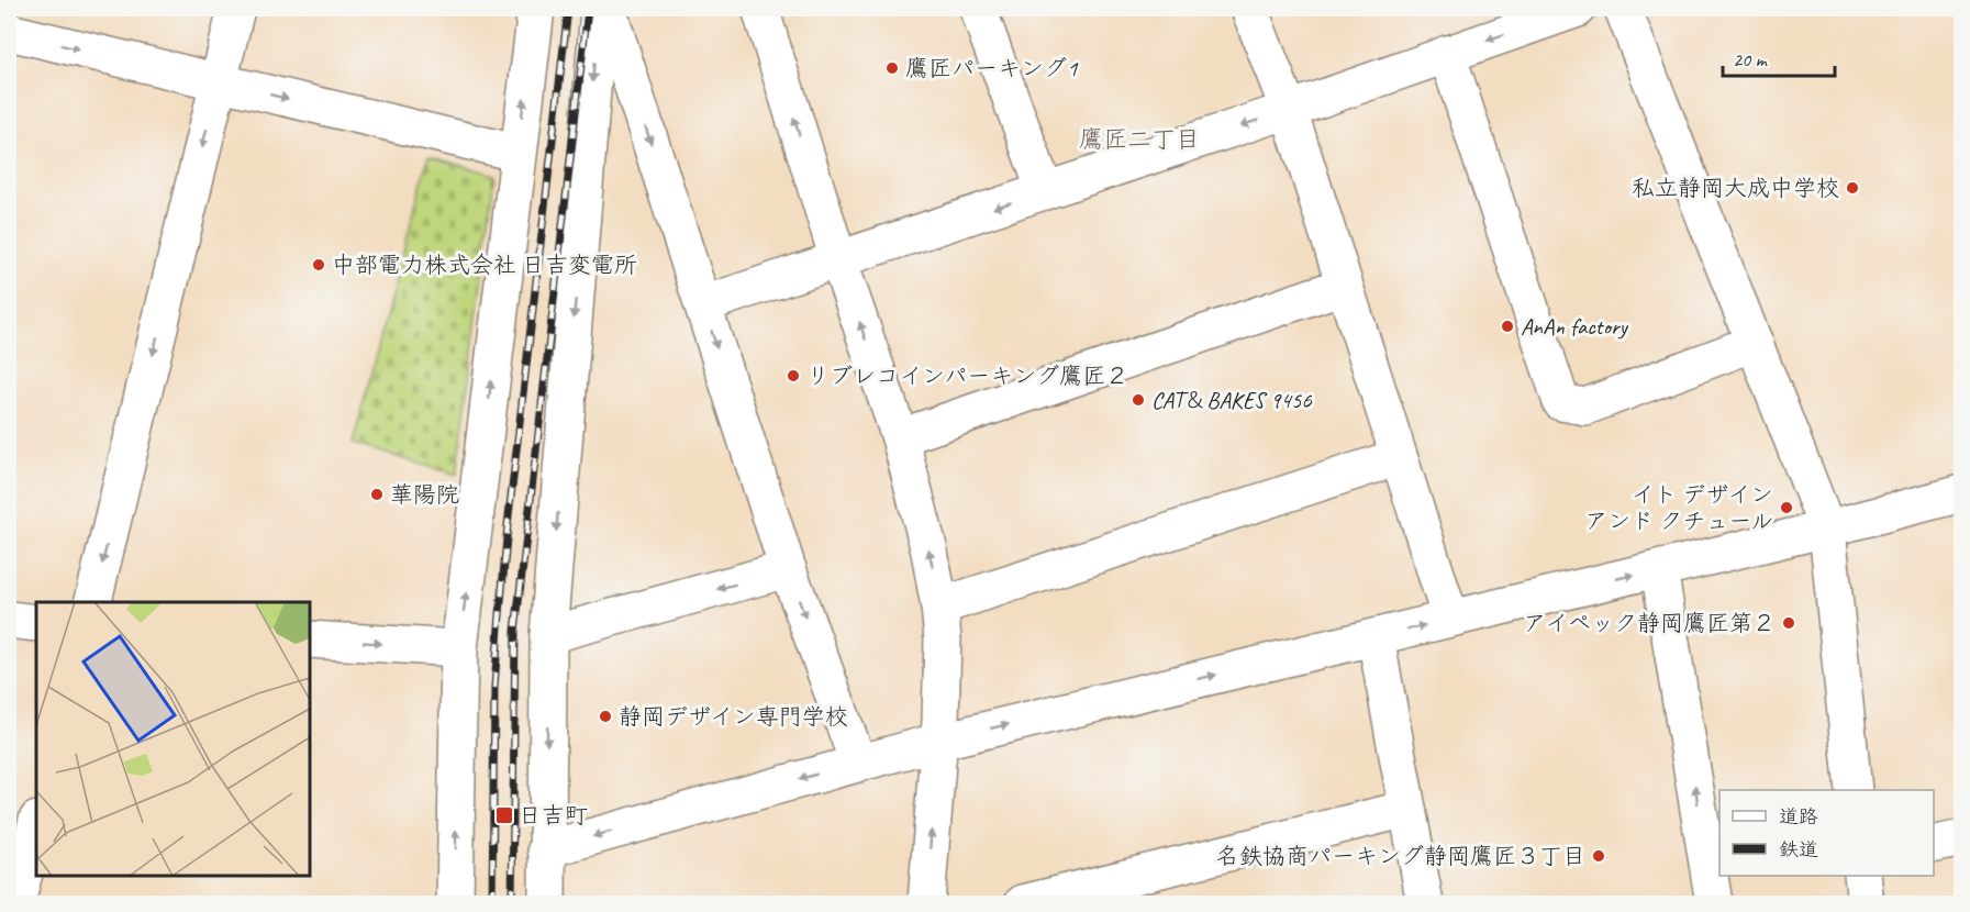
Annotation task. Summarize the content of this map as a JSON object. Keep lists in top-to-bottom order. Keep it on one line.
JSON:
{"districts":["鷹匠二丁目"],"places":{"other":["鷹匠パーキング1","私立静岡大成中学校","中部電力株式会社 日吉変電所","AnAn factory","リブレコインパーキング鷹匠２","CAT＆BAKES 9456","華陽院","イト デザイン アンド クチュール","アイペック静岡鷹匠第２","静岡デザイン専門学校","名鉄協商パーキング静岡鷹匠３丁目"],"transit":["日吉町"]},"legend":["道路","鉄道"],"scale_bar":"20 m"}
